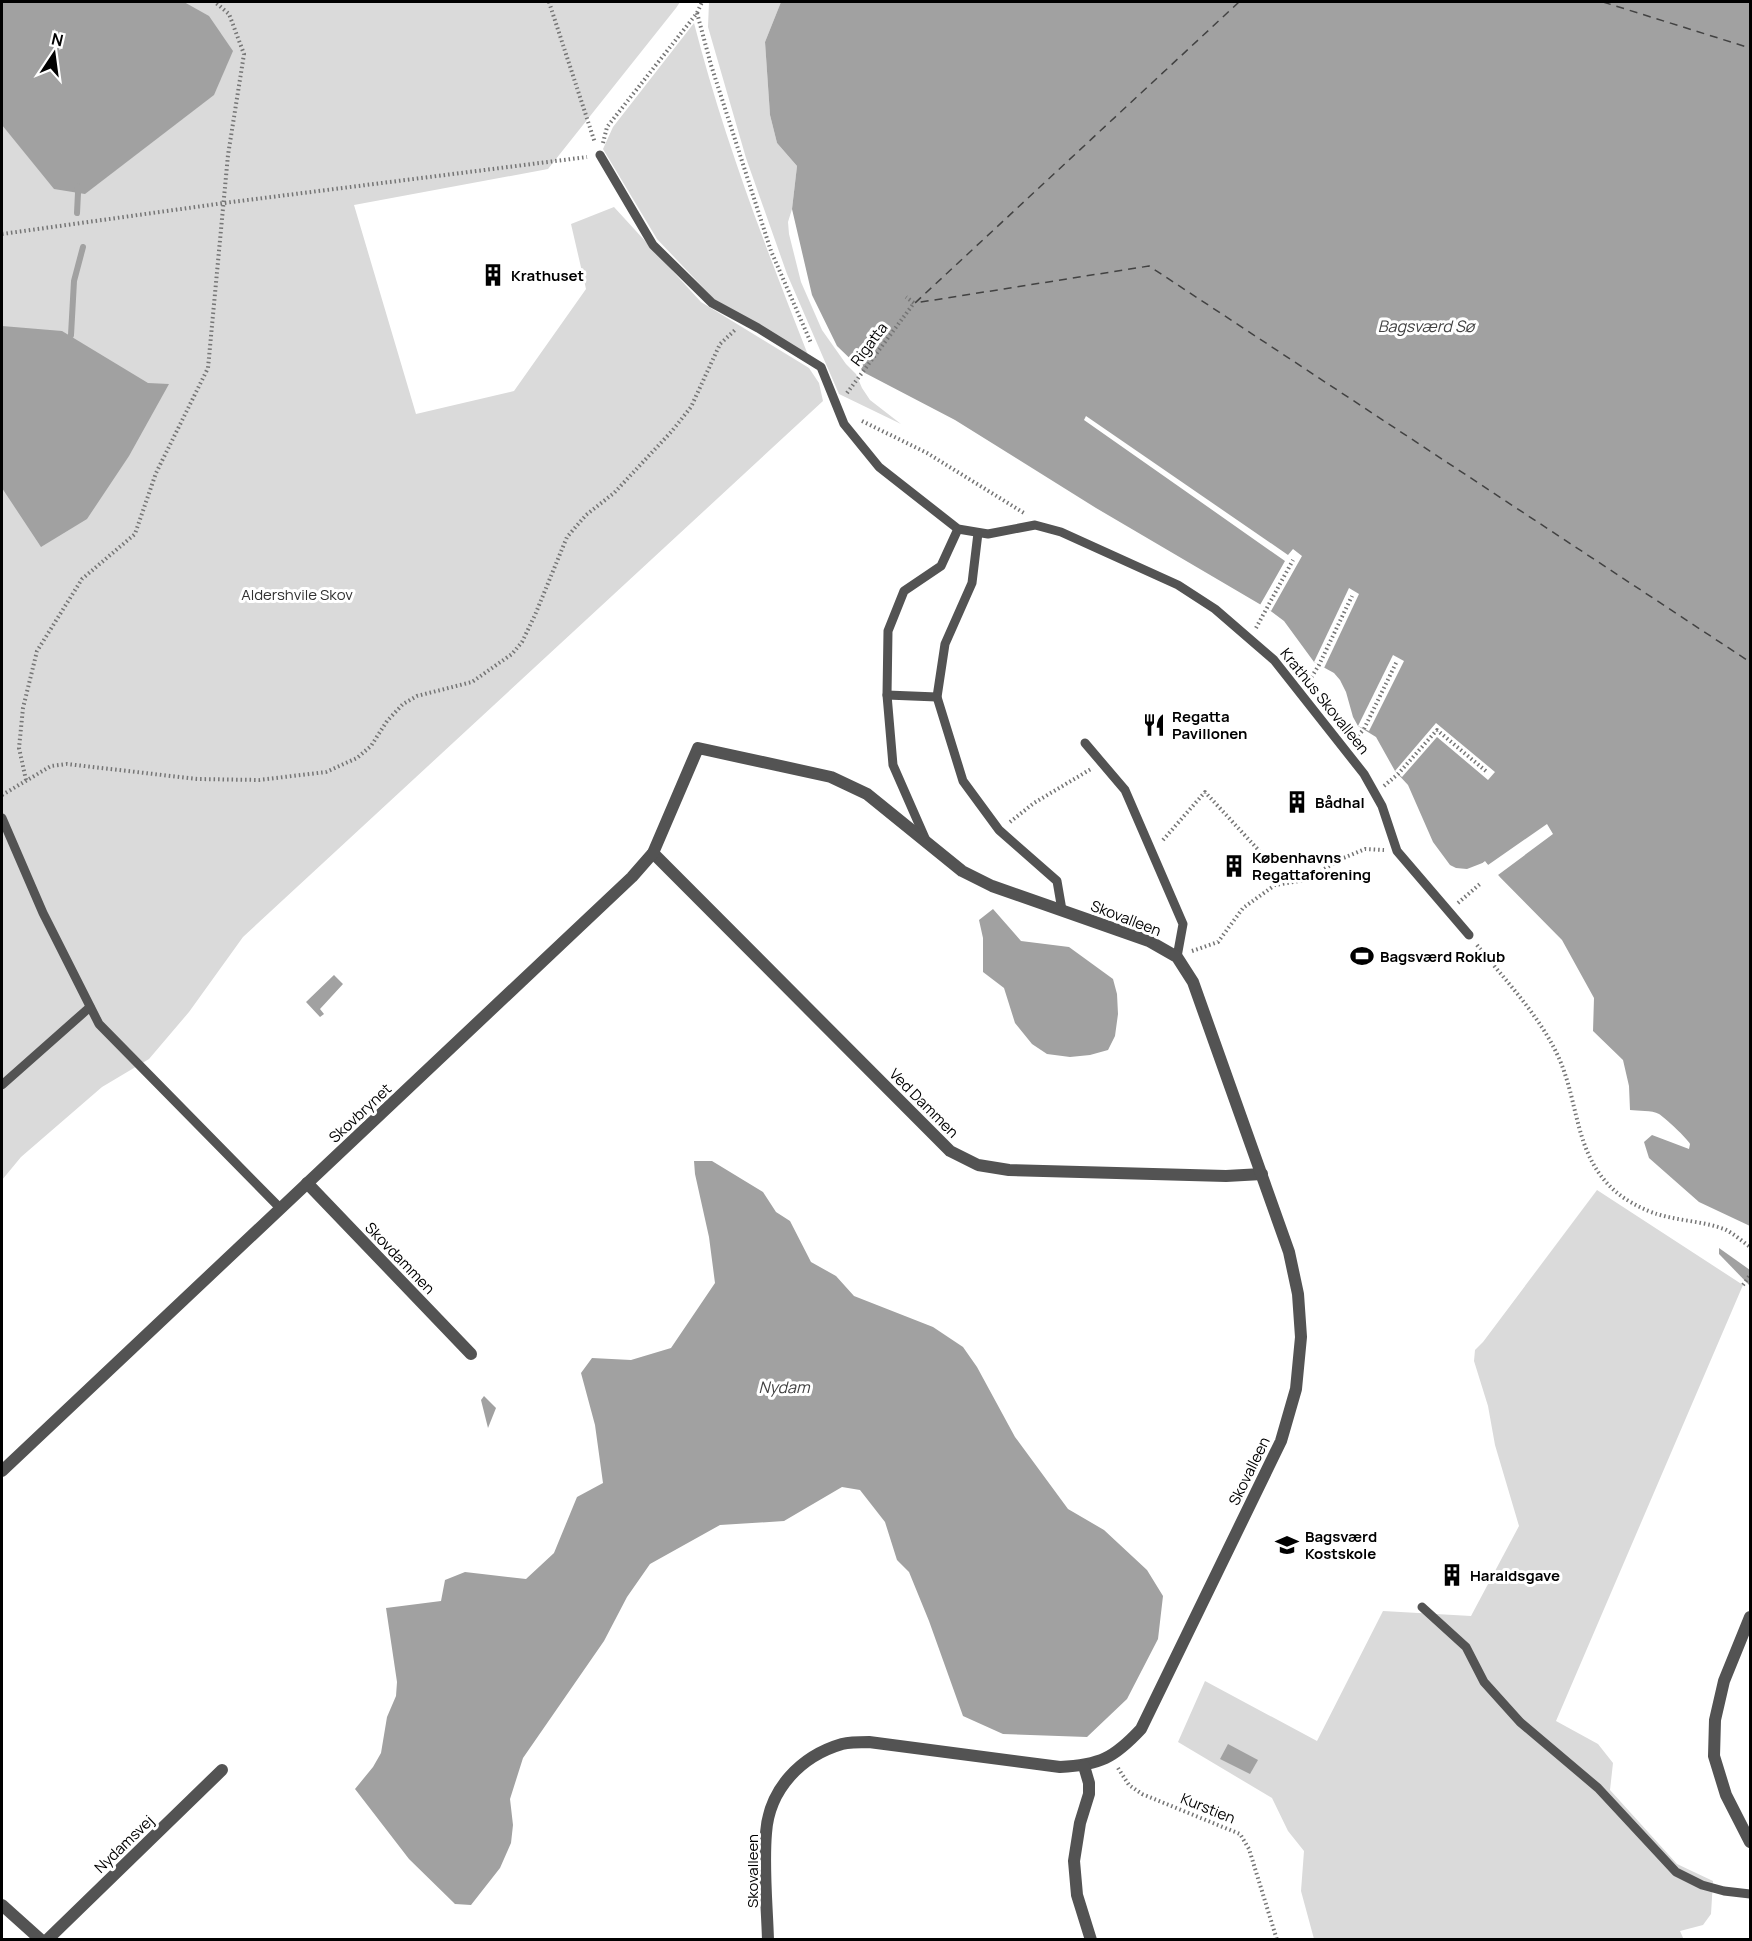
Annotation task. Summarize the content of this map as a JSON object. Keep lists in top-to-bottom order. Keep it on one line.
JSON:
{"streets":{"street":["Skovalleen","Ved Dammen","Skovbrynet","Skovdammen","Nydamsvej"],"lane":["Krathus Skovalleen"],"path":["Rigatta","Kurstien"]},"crossings":[["Rigatta","Krathus Skovalleen"],["Skovalleen","Ved Dammen"],["Skovalleen","Skovbrynet"],["Skovalleen","Kurstien"],["Ved Dammen","Skovbrynet"],["Skovbrynet","Skovdammen"]],"water":["Bagsværd Sø","Nydam"],"parks":["Aldershvile Skov"],"places":{"building":["Krathuset","Bådhal","Københavns Regattaforening","Haraldsgave"],"restaurant":["Regatta Pavillonen"],"sports":["Bagsværd Roklub"],"school or university":["Bagsværd Kostskole"]},"north":"top"}
